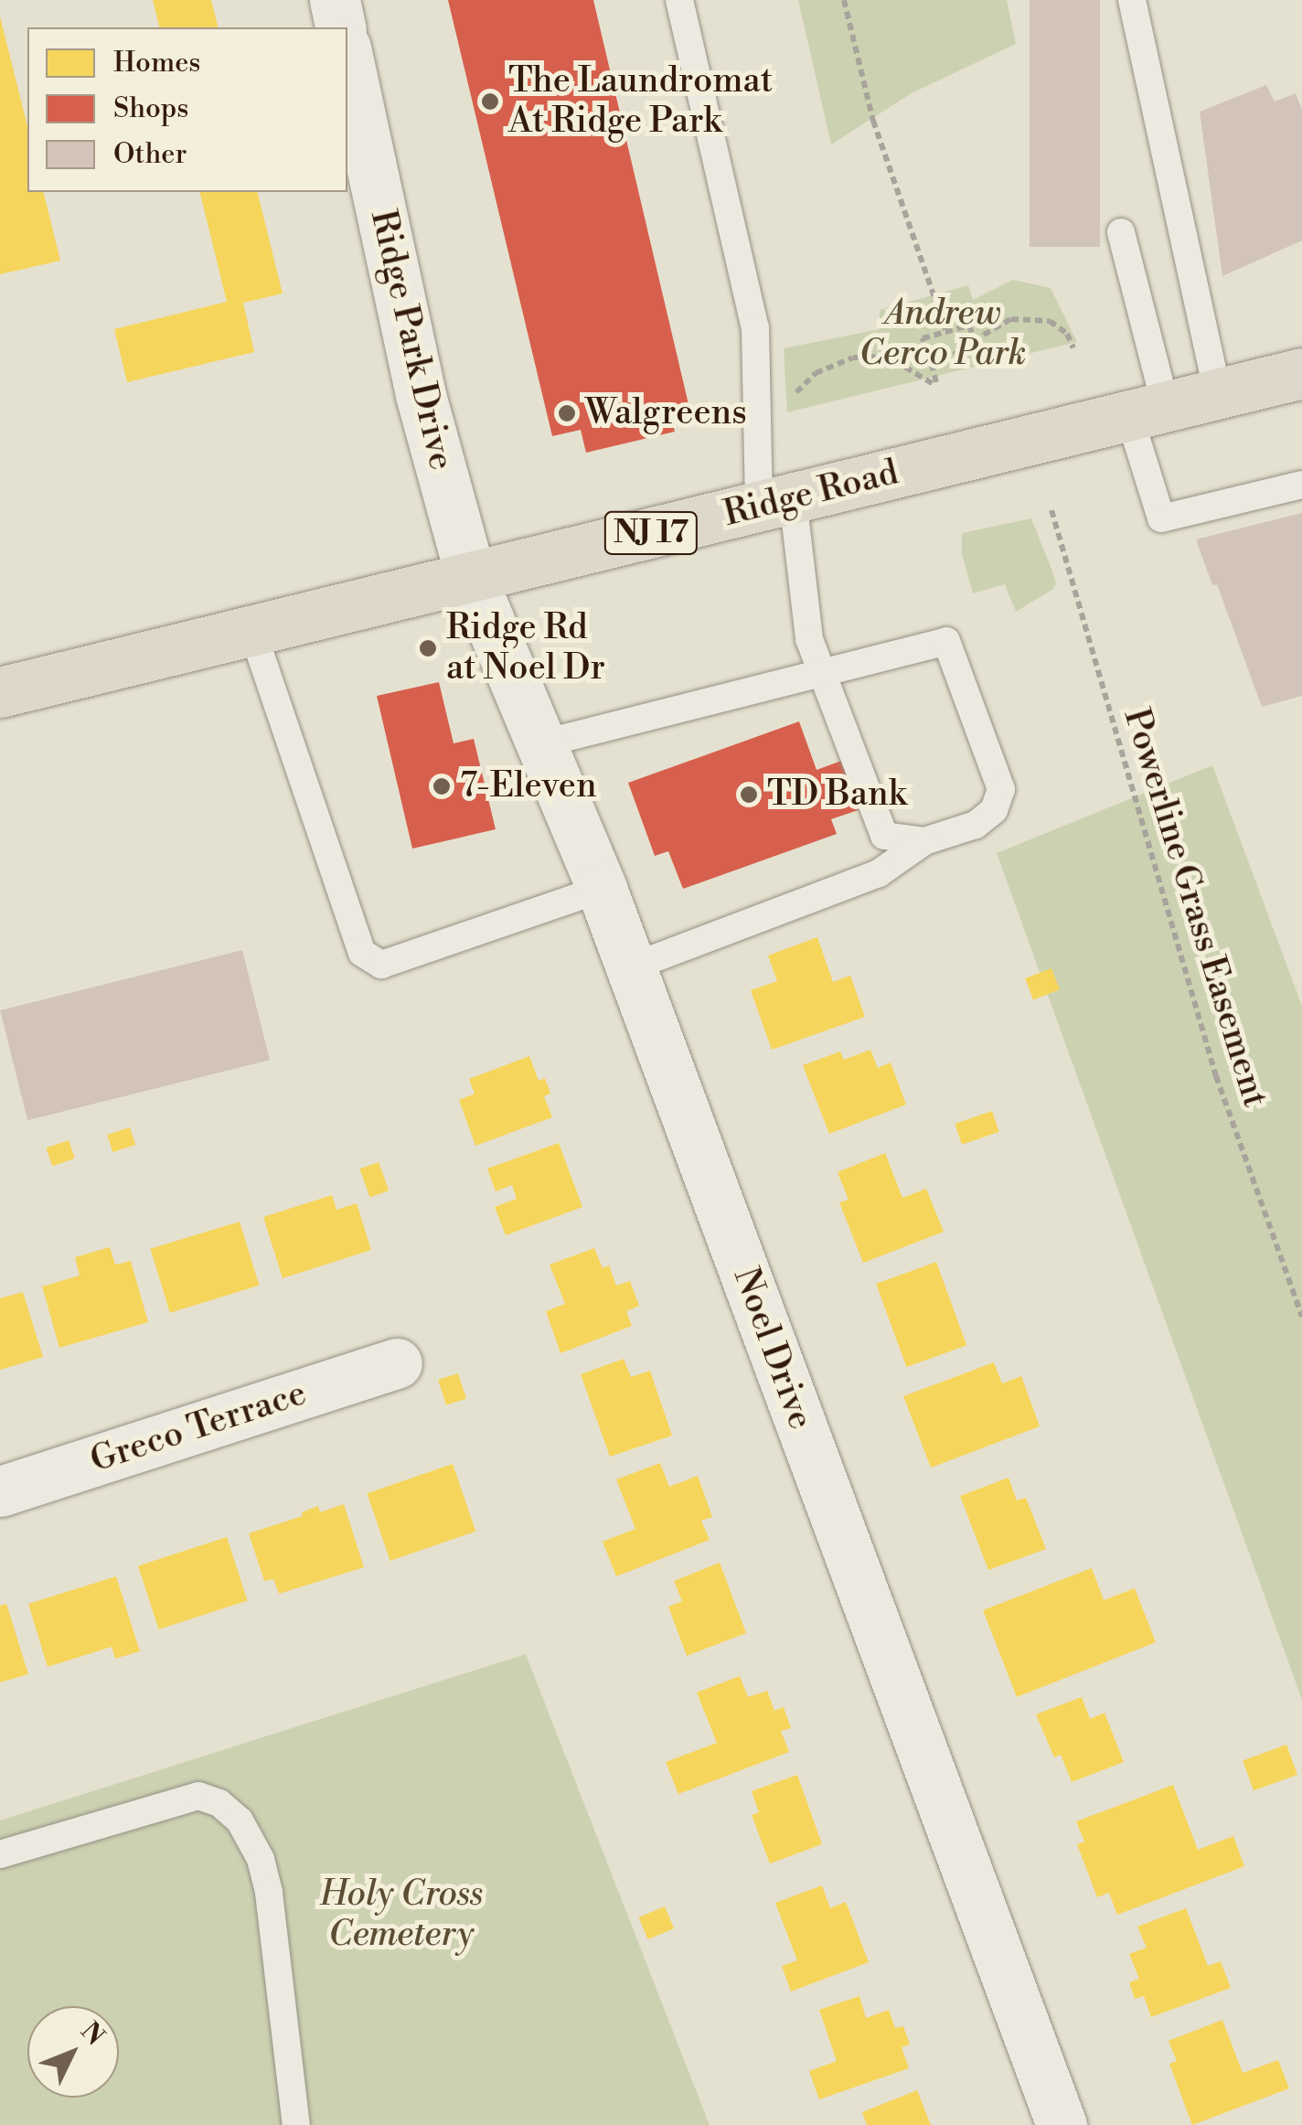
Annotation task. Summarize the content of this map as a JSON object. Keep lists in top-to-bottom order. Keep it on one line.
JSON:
{"streets":{"main road":["Ridge Road","NJ 17"],"street":["Ridge Park Drive","Noel Drive","Greco Terrace"],"path":["Powerline Grass Easement"]},"crossings":[["Ridge Park Drive","Ridge Road"],["Ridge Park Drive","Noel Drive"],["Ridge Road","Noel Drive"]],"parks":["Andrew Cerco Park","Holy Cross Cemetery"],"places":["The Laundromat At Ridge Park","Walgreens","Ridge Rd at Noel Dr","7-Eleven","TD Bank"],"legend":["Homes","Shops","Other"],"north":"top right"}
